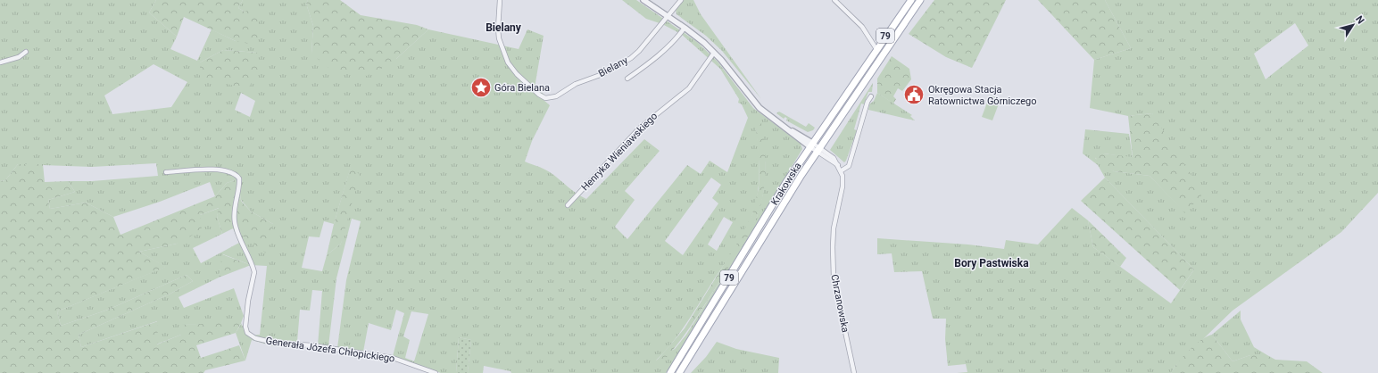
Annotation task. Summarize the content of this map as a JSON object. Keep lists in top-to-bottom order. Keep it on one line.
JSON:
{"streets":{"main road":["79","Krakowska"],"street":["Bielany","Henryka Wieniawskiego","Chrzanowska","Generała Józefa Chłopickiego"]},"districts":["Bielany","Bory Pastwiska"],"places":{"place":["Góra Bielana"],"public building":["Okręgowa Stacja Ratownictwa Górniczego"]},"north":"top right"}
